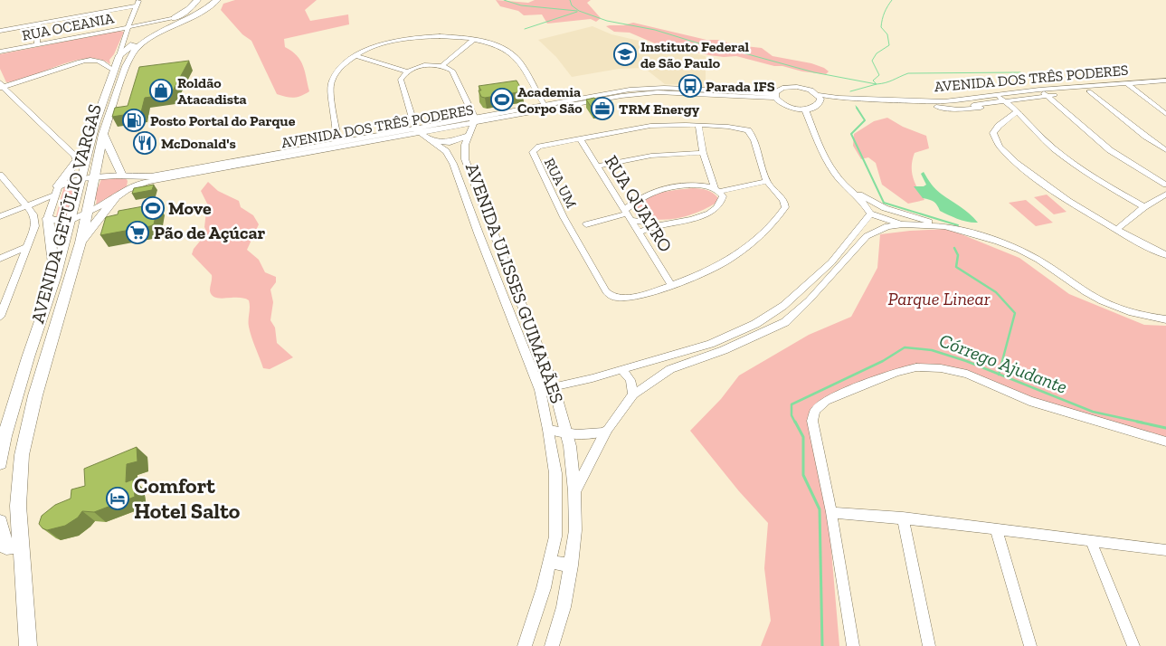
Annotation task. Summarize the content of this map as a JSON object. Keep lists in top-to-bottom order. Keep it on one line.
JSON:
{"streets":{"main road":["AVENIDA GETÚLIO VARGAS"],"street":["RUA OCEANIA","AVENIDA DOS TRÊS PODERES","RUA UM","RUA QUATRO","AVENIDA ULISSES GUIMARÃES"]},"crossings":[["RUA OCEANIA","AVENIDA GETÚLIO VARGAS"],["AVENIDA DOS TRÊS PODERES","AVENIDA GETÚLIO VARGAS"],["AVENIDA DOS TRÊS PODERES","AVENIDA ULISSES GUIMARÃES"],["RUA UM","RUA QUATRO"]],"water":["Córrego Ajudante"],"parks":["Parque Linear"],"places":{"school or university":["Instituto Federal de São Paulo"],"bus stop":["Parada IFS"],"shop":["Roldão Atacadista"],"sports":["Academia Corpo São","Move"],"office":["TRM Energy"],"fuel station":["Posto Portal do Parque"],"restaurant":["McDonald's"],"supermarket":["Pão de Açúcar"],"hotel":["Comfort Hotel Salto"]}}
